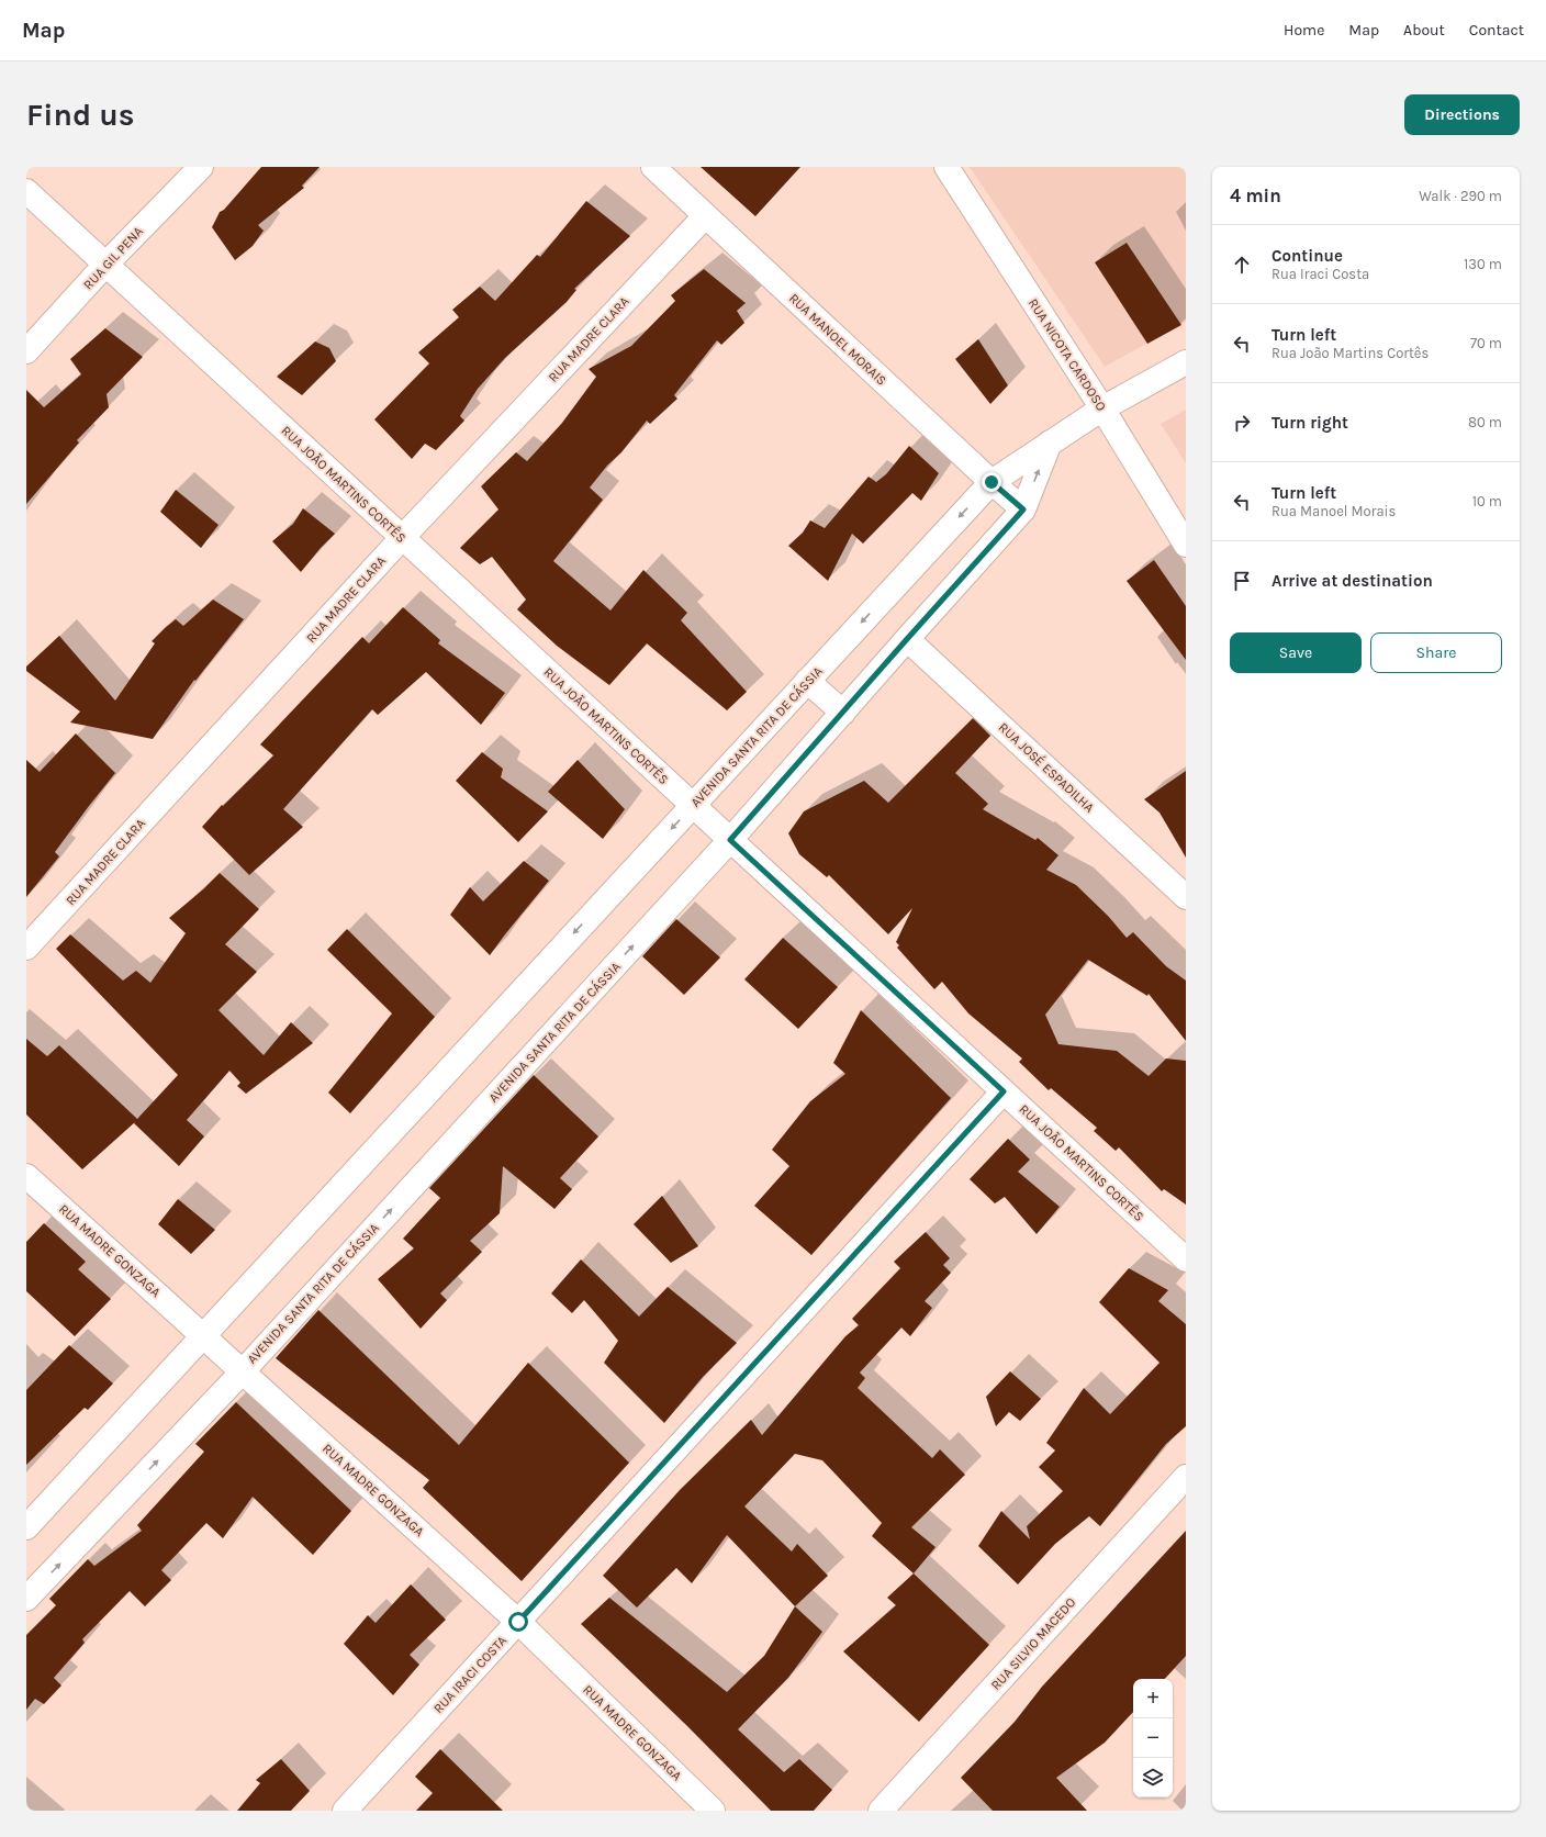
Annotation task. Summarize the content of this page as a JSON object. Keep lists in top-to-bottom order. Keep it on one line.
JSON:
{"streets":{"street":["RUA GIL PENA","RUA MADRE CLARA","RUA MANOEL MORAIS","RUA NICOTA CARDOSO","RUA JOÃO MARTINS CORTÊS","AVENIDA SANTA RITA DE CÁSSIA","RUA JOSÉ ESPADILHA","RUA MADRE GONZAGA","RUA SILVIO MACEDO","RUA IRACI COSTA"]},"crossings":[["RUA GIL PENA","RUA JOÃO MARTINS CORTÊS"],["RUA MADRE CLARA","RUA MANOEL MORAIS"],["RUA MADRE CLARA","RUA JOÃO MARTINS CORTÊS"],["RUA MANOEL MORAIS","AVENIDA SANTA RITA DE CÁSSIA"],["RUA NICOTA CARDOSO","AVENIDA SANTA RITA DE CÁSSIA"],["RUA JOÃO MARTINS CORTÊS","AVENIDA SANTA RITA DE CÁSSIA"],["RUA JOÃO MARTINS CORTÊS","RUA IRACI COSTA"],["AVENIDA SANTA RITA DE CÁSSIA","RUA JOSÉ ESPADILHA"],["AVENIDA SANTA RITA DE CÁSSIA","RUA MADRE GONZAGA"],["RUA MADRE GONZAGA","RUA IRACI COSTA"]],"page":{"header":"Map","nav":["Home","Map","About","Contact"],"buttons":["Directions",["Save","Share"]],"title":"Find us","heading":["4 min","Walk · 290 m"],"list":[["Continue","Rua Iraci Costa","130 m"],["Turn left","Rua João Martins Cortês","70 m"],["Turn right","80 m"],["Turn left","Rua Manoel Morais","10 m"],"Arrive at destination"],"map_buttons":["+","−"]}}
